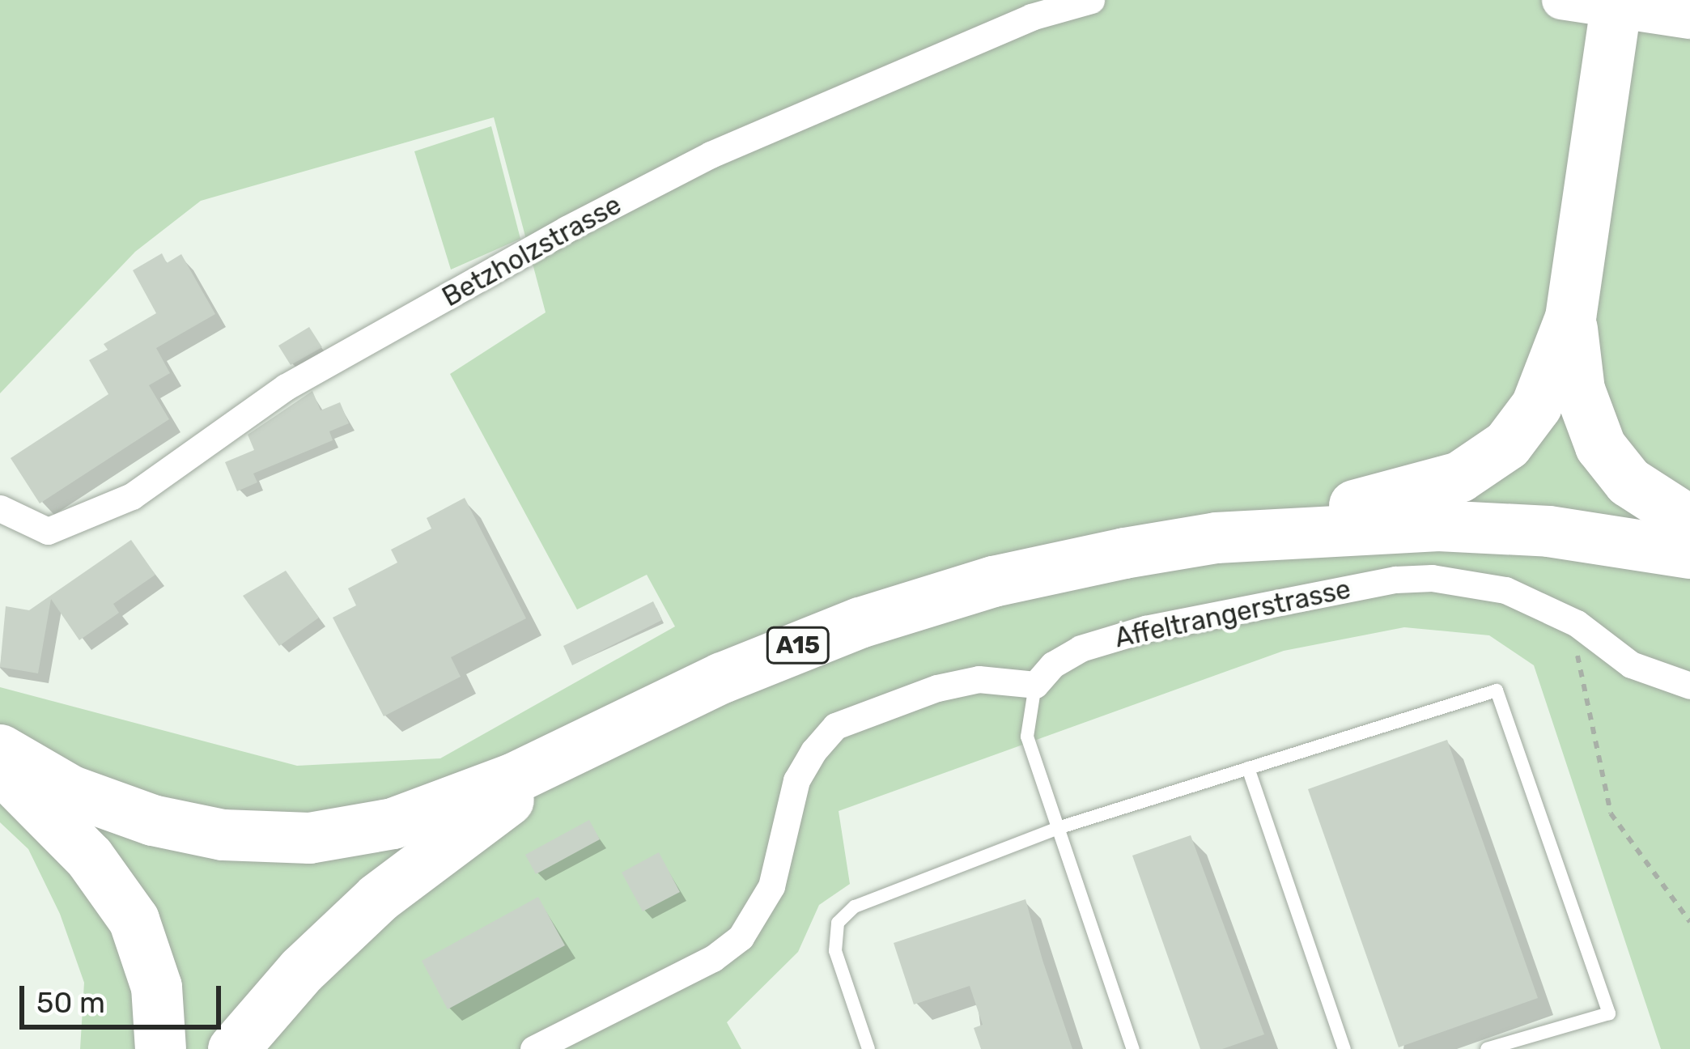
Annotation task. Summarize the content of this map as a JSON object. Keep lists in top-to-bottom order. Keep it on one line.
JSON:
{"streets":{"highway":["A15"],"street":["Betzholzstrasse","Affeltrangerstrasse"]},"scale_bar":"50 m"}
